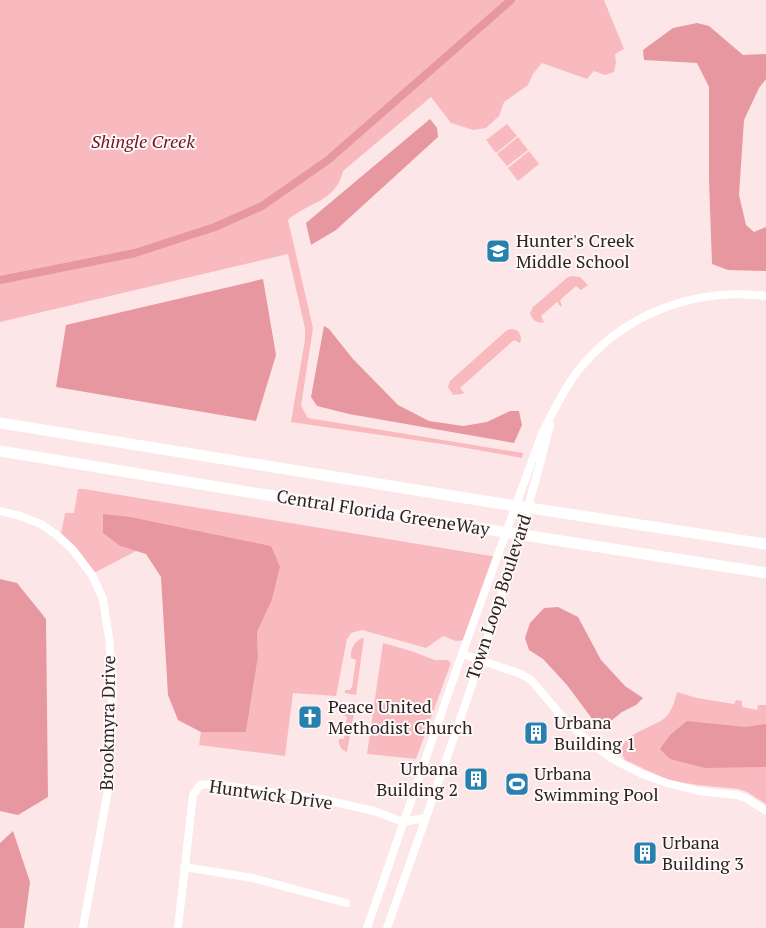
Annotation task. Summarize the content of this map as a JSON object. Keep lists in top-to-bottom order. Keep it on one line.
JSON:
{"streets":{"highway":["Central Florida GreeneWay"],"street":["Town Loop Boulevard","Brookmyra Drive","Huntwick Drive"]},"crossings":[["Town Loop Boulevard","Huntwick Drive"]],"parks":["Shingle Creek"],"places":{"school or university":["Hunter's Creek Middle School"],"church":["Peace United Methodist Church"],"building":["Urbana Building 1","Urbana Building 2","Urbana Building 3"],"sports":["Urbana Swimming Pool"]}}
